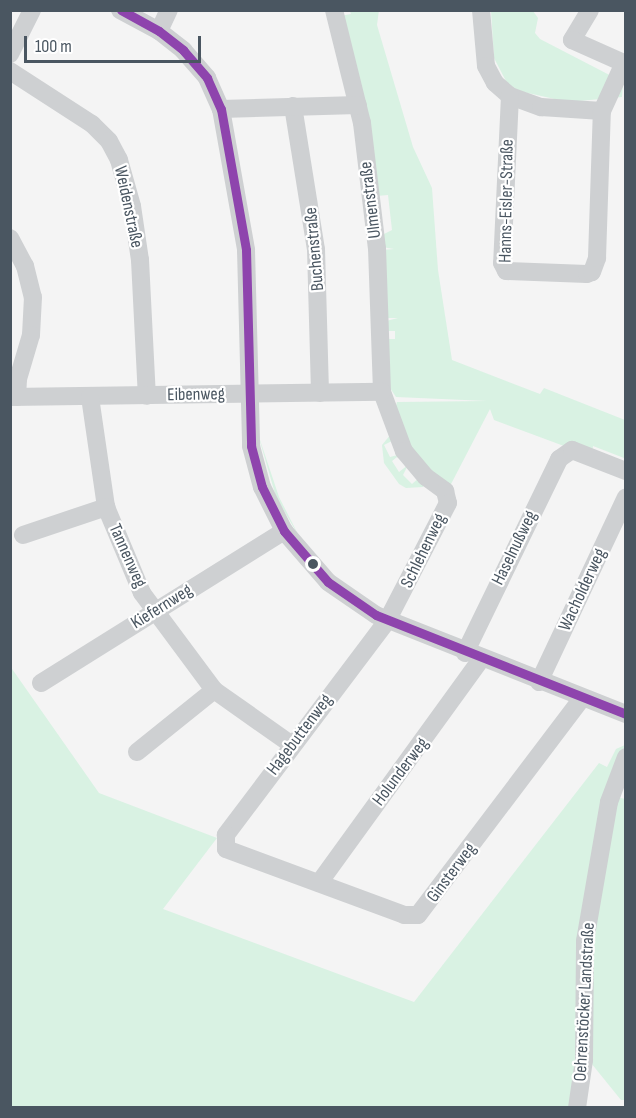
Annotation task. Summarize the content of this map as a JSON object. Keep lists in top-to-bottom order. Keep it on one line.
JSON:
{"streets":{"street":["Ulmenstraße","Hanns-Eisler-Straße","Weidenstraße","Buchenstraße","Eibenweg","Haselnußweg","Schlehenweg","Tannenweg","Wacholderweg","Kiefernweg","Hagebuttenweg","Holunderweg","Ginsterweg","Oehrenstöcker Landstraße"]},"crossings":[["Ulmenstraße","Eibenweg"],["Ulmenstraße","Schlehenweg"],["Weidenstraße","Eibenweg"],["Buchenstraße","Eibenweg"],["Eibenweg","Schlehenweg"],["Eibenweg","Tannenweg"],["Haselnußweg","Holunderweg"],["Schlehenweg","Hagebuttenweg"],["Tannenweg","Kiefernweg"],["Tannenweg","Hagebuttenweg"],["Hagebuttenweg","Ginsterweg"],["Holunderweg","Ginsterweg"]],"scale_bar":"100 m"}
